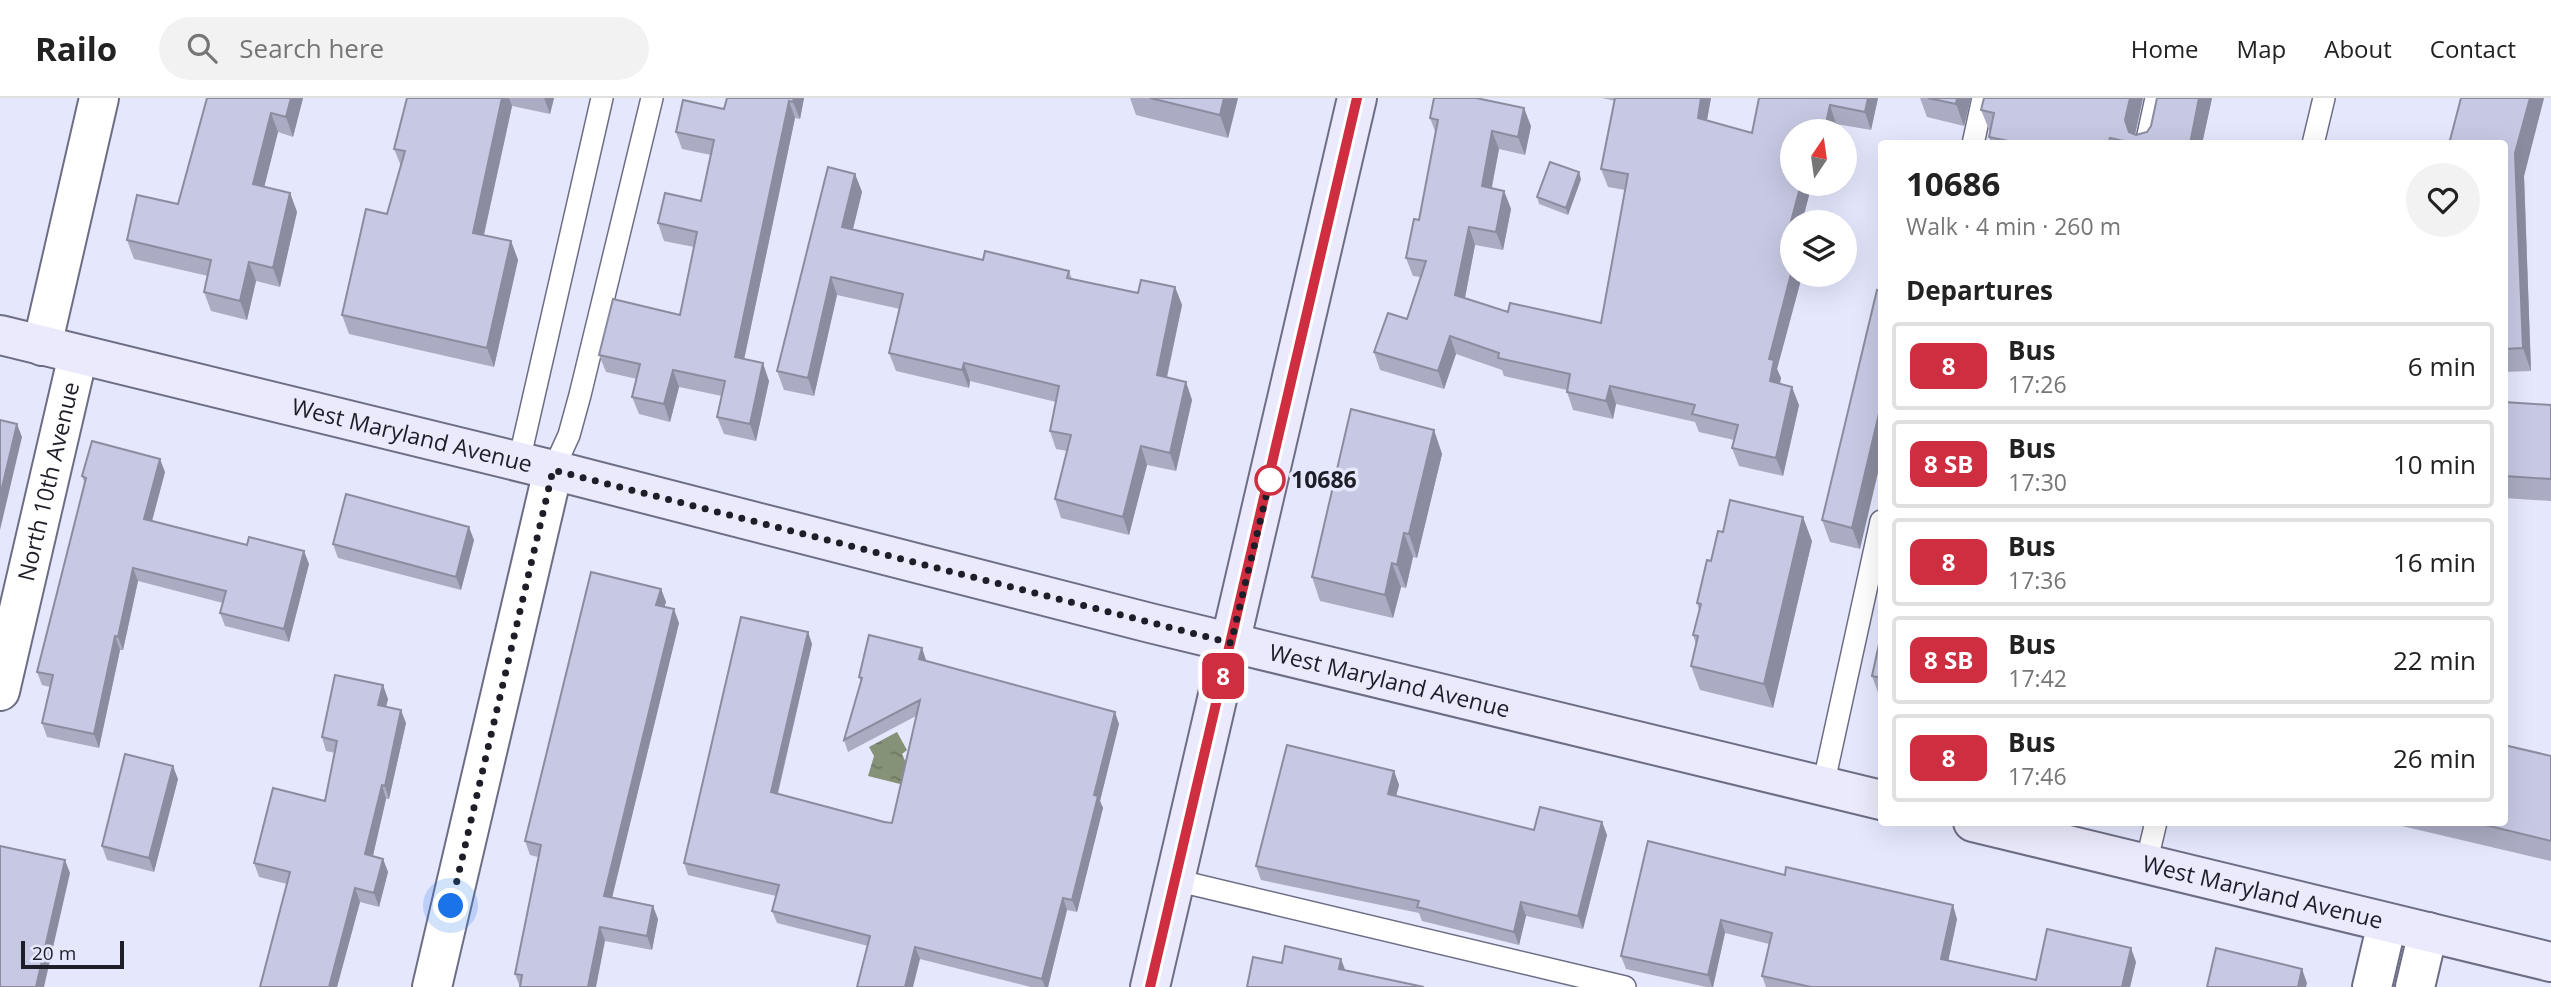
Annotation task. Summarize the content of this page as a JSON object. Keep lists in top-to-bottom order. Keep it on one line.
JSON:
{"streets":{"street":["West Maryland Avenue","North 10th Avenue"]},"crossings":[["West Maryland Avenue","North 10th Avenue"]],"places":["10686"],"lines":["bus line 8"],"scale_bar":"20 m","north":"top","page":{"header":"Railo","search":"Search here","nav":["Home","Map","About","Contact"],"on_map":"8","heading":[["10686","Walk · 4 min · 260 m"],"Departures"],"list":[{"mark":"8","name":"Bus","note":"17:26","value":"6 min"},{"mark":"8 SB","name":"Bus","note":"17:30","value":"10 min"},{"mark":"8","name":"Bus","note":"17:36","value":"16 min"},{"mark":"8 SB","name":"Bus","note":"17:42","value":"22 min"},{"mark":"8","name":"Bus","note":"17:46","value":"26 min"}],"scale":"20 m"}}
